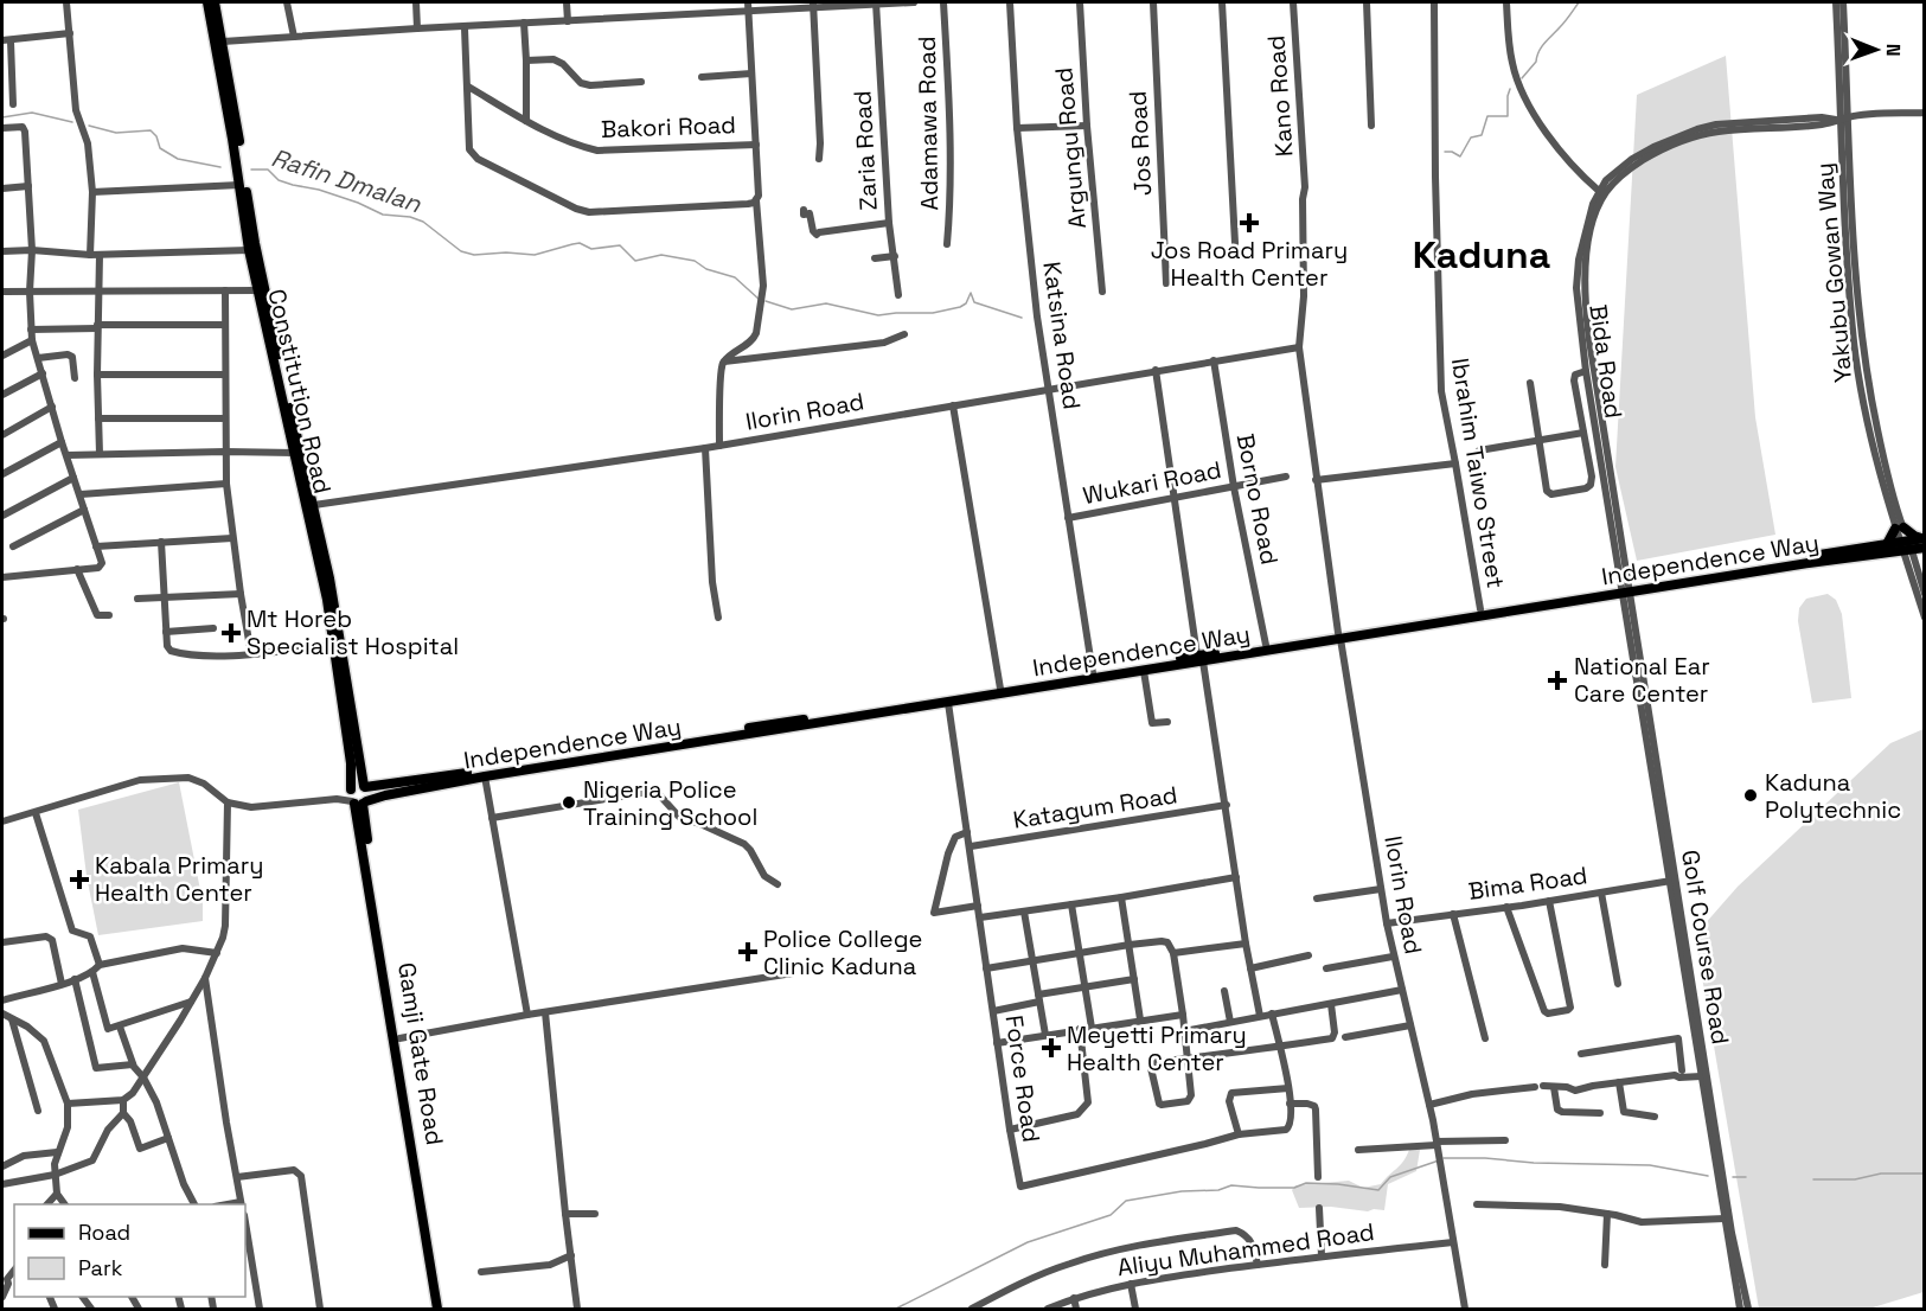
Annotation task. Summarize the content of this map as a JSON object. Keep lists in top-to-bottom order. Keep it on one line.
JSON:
{"streets":{"main road":["Constitution Road","Independence Way","Gamji Gate Road"],"street":["Kano Road","Adamawa Road","Bakori Road","Jos Road","Argungu Road","Zaria Road","Yakubu Gowan Way","Katsina Road","Bida Road","Ilorin Road","Ibrahim Taiwo Street","Wukari Road","Borno Road","Katagum Road","Bima Road","Golf Course Road","Force Road","Aliyu Muhammed Road"]},"crossings":[["Kano Road","Ilorin Road"],["Yakubu Gowan Way","Bida Road"],["Yakubu Gowan Way","Independence Way"],["Katsina Road","Ilorin Road"],["Katsina Road","Wukari Road"],["Katsina Road","Independence Way"],["Bida Road","Independence Way"],["Bida Road","Golf Course Road"],["Constitution Road","Ilorin Road"],["Constitution Road","Independence Way"],["Constitution Road","Gamji Gate Road"],["Ilorin Road","Borno Road"],["Ilorin Road","Independence Way"],["Ilorin Road","Bima Road"],["Ilorin Road","Aliyu Muhammed Road"],["Ibrahim Taiwo Street","Independence Way"],["Wukari Road","Borno Road"],["Borno Road","Independence Way"],["Independence Way","Golf Course Road"],["Independence Way","Gamji Gate Road"],["Independence Way","Force Road"],["Katagum Road","Force Road"],["Bima Road","Golf Course Road"]],"districts":["Kaduna"],"water":["Rafin Dmalan"],"places":{"health":["Jos Road Primary Health Center","Mt Horeb Specialist Hospital","National Ear Care Center","Kabala Primary Health Center","Police College Clinic Kaduna","Meyetti Primary Health Center"],"other":["Kaduna Polytechnic","Nigeria Police Training School"]},"legend":["Road","Park"],"north":"right"}
